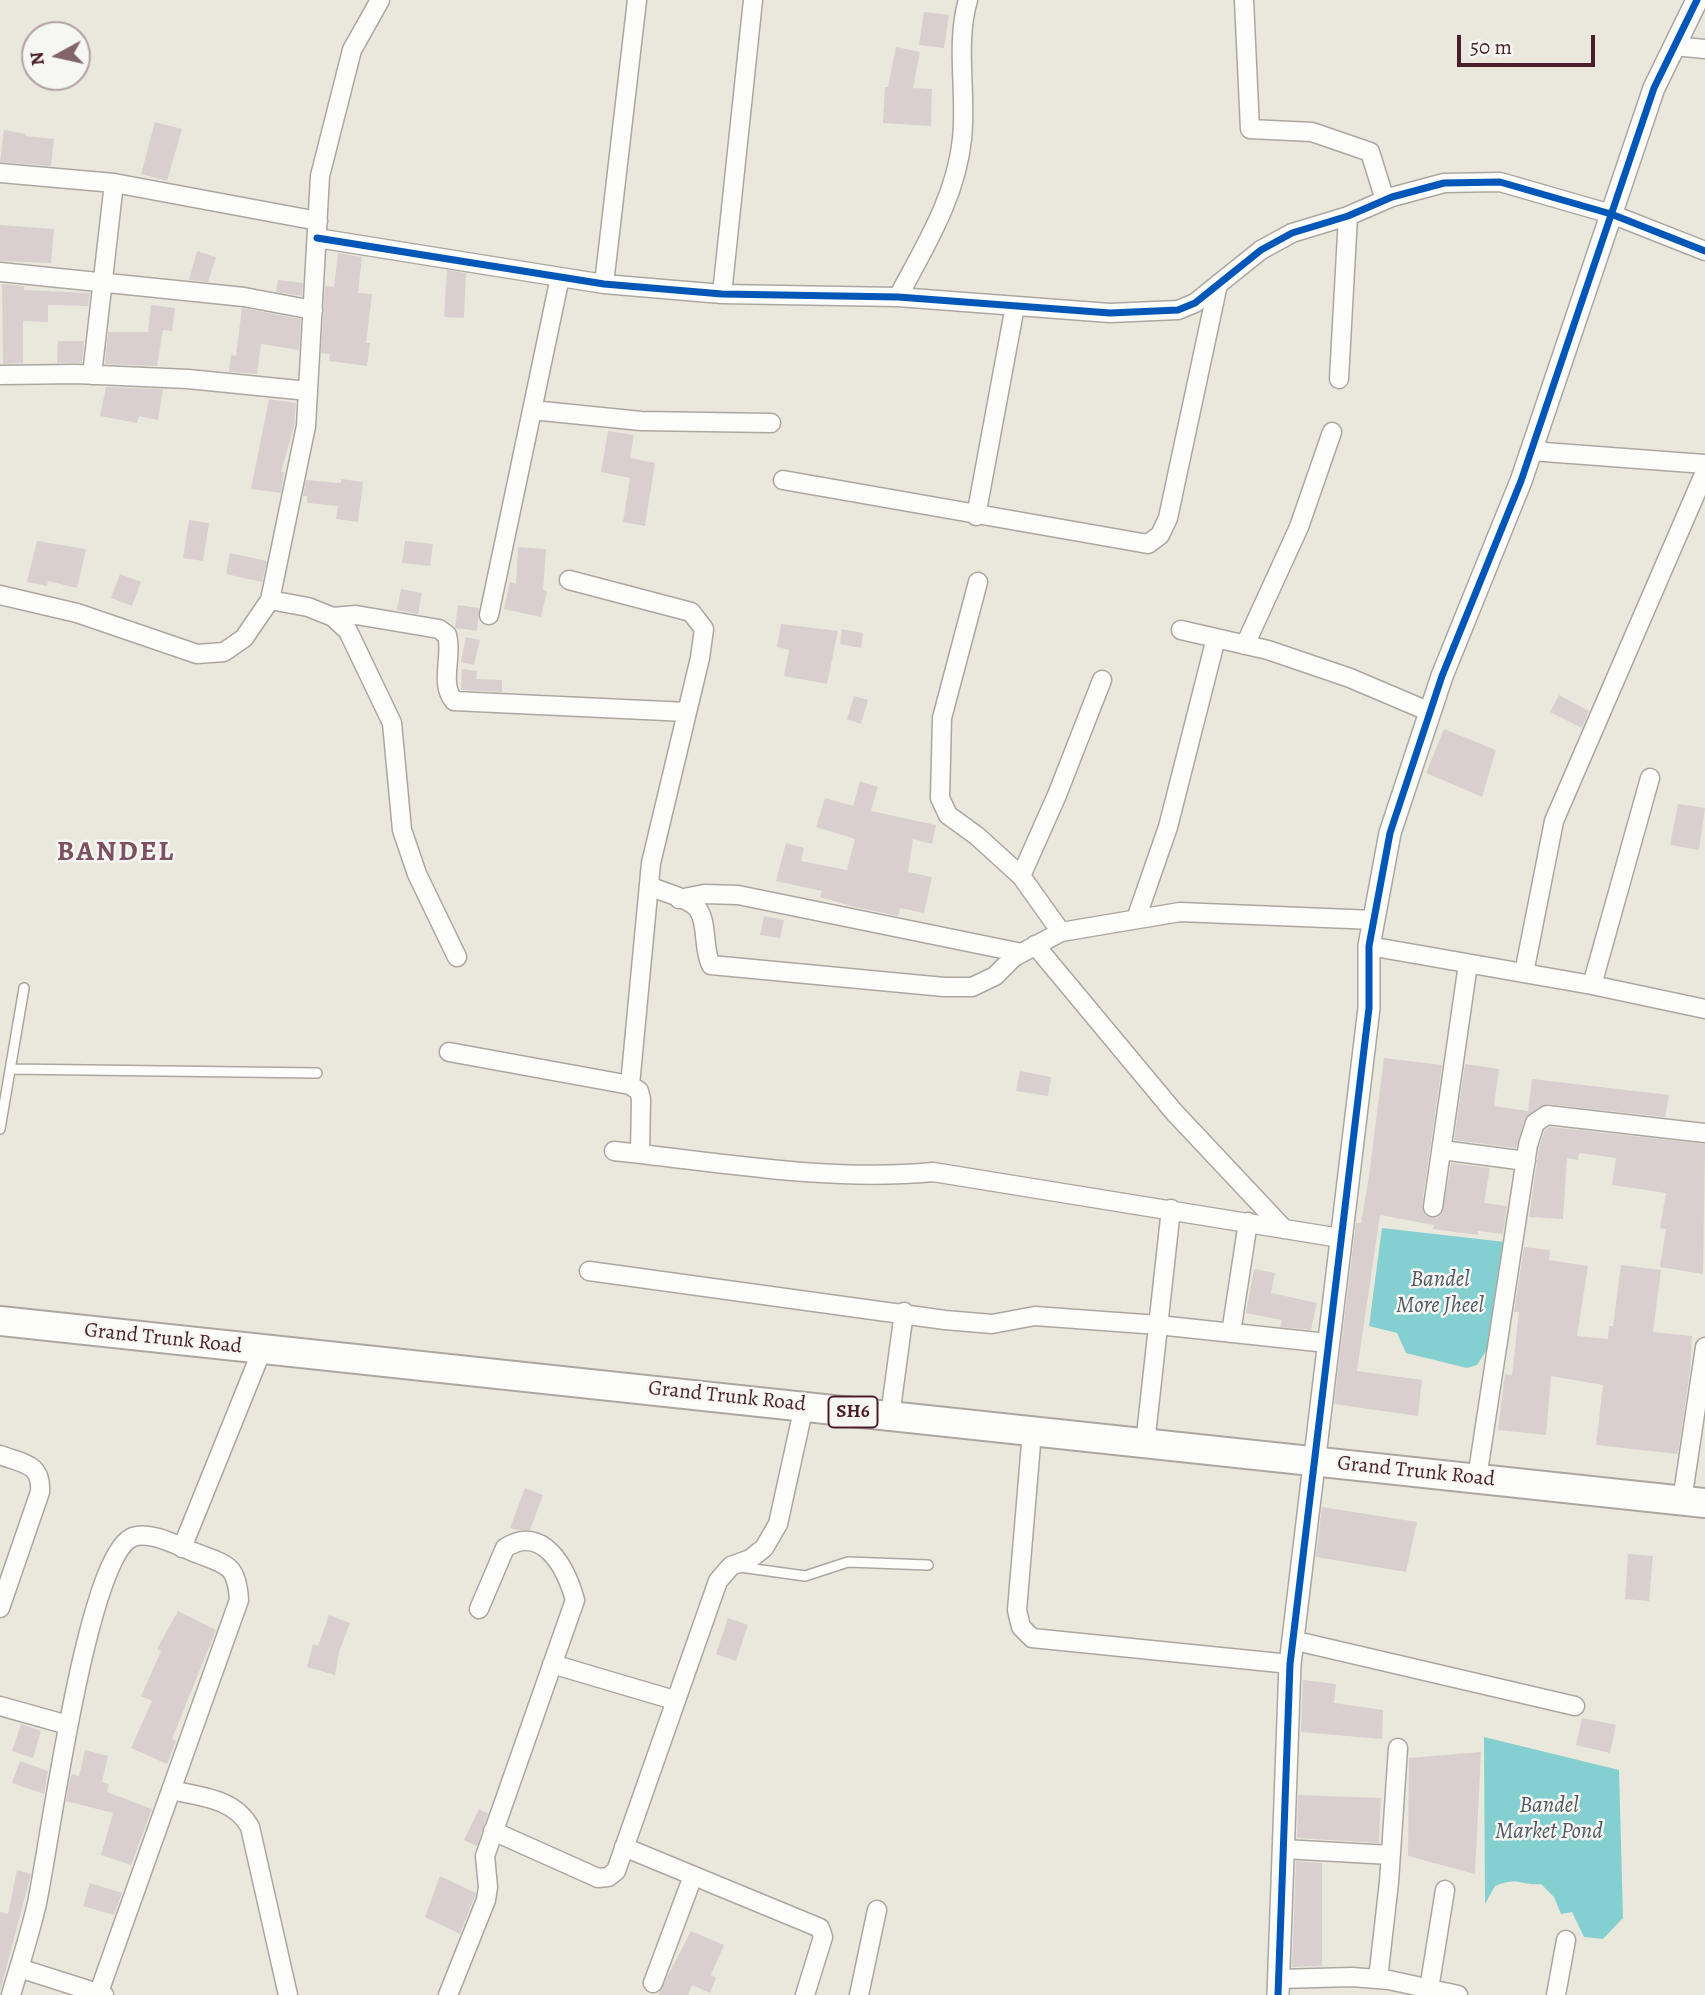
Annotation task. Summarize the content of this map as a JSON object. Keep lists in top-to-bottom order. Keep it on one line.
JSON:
{"streets":{"main road":["Grand Trunk Road","SH6"]},"districts":["BANDEL"],"water":["Bandel More Jheel","Bandel Market Pond"],"scale_bar":"50 m","north":"left"}
